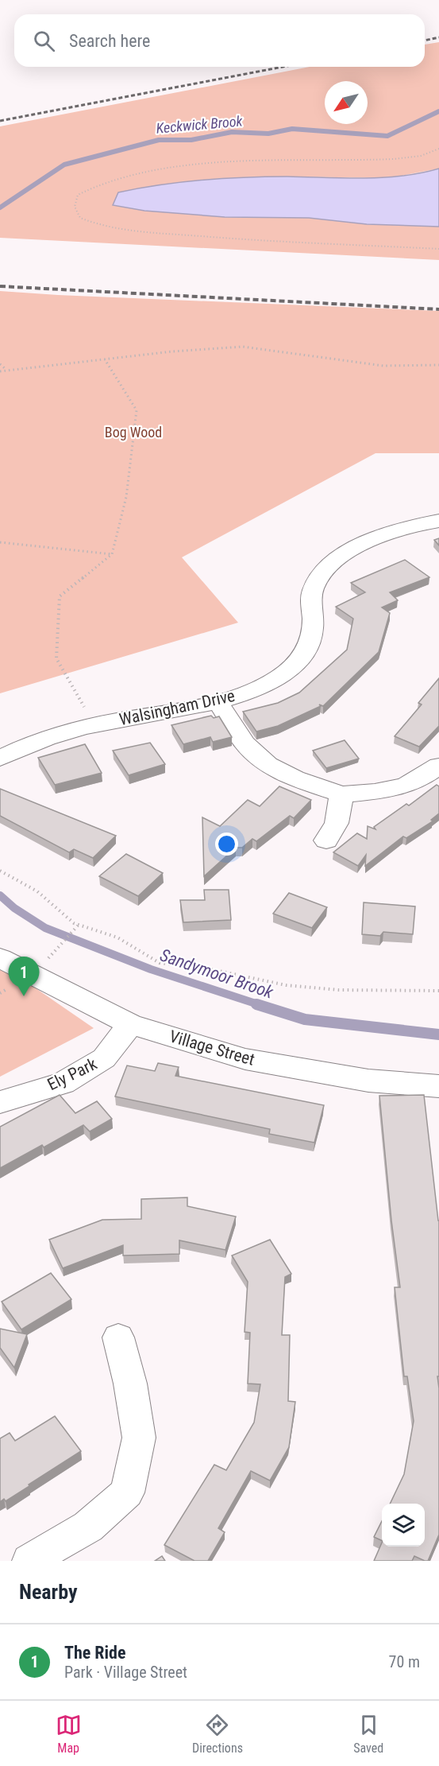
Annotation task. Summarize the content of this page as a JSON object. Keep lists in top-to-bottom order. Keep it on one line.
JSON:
{"streets":{"street":["Walsingham Drive","Village Street","Ely Park"]},"crossings":[["Village Street","Ely Park"]],"water":["Keckwick Brook","Sandymoor Brook"],"parks":["Bog Wood"],"north":"bottom left","page":{"search":"Search here","pins":"1","heading":"Nearby","list":[{"mark":"1","name":"The Ride","note":"Park · Village Street","value":"70 m"}],"nav":["Map","Directions","Saved"]}}
